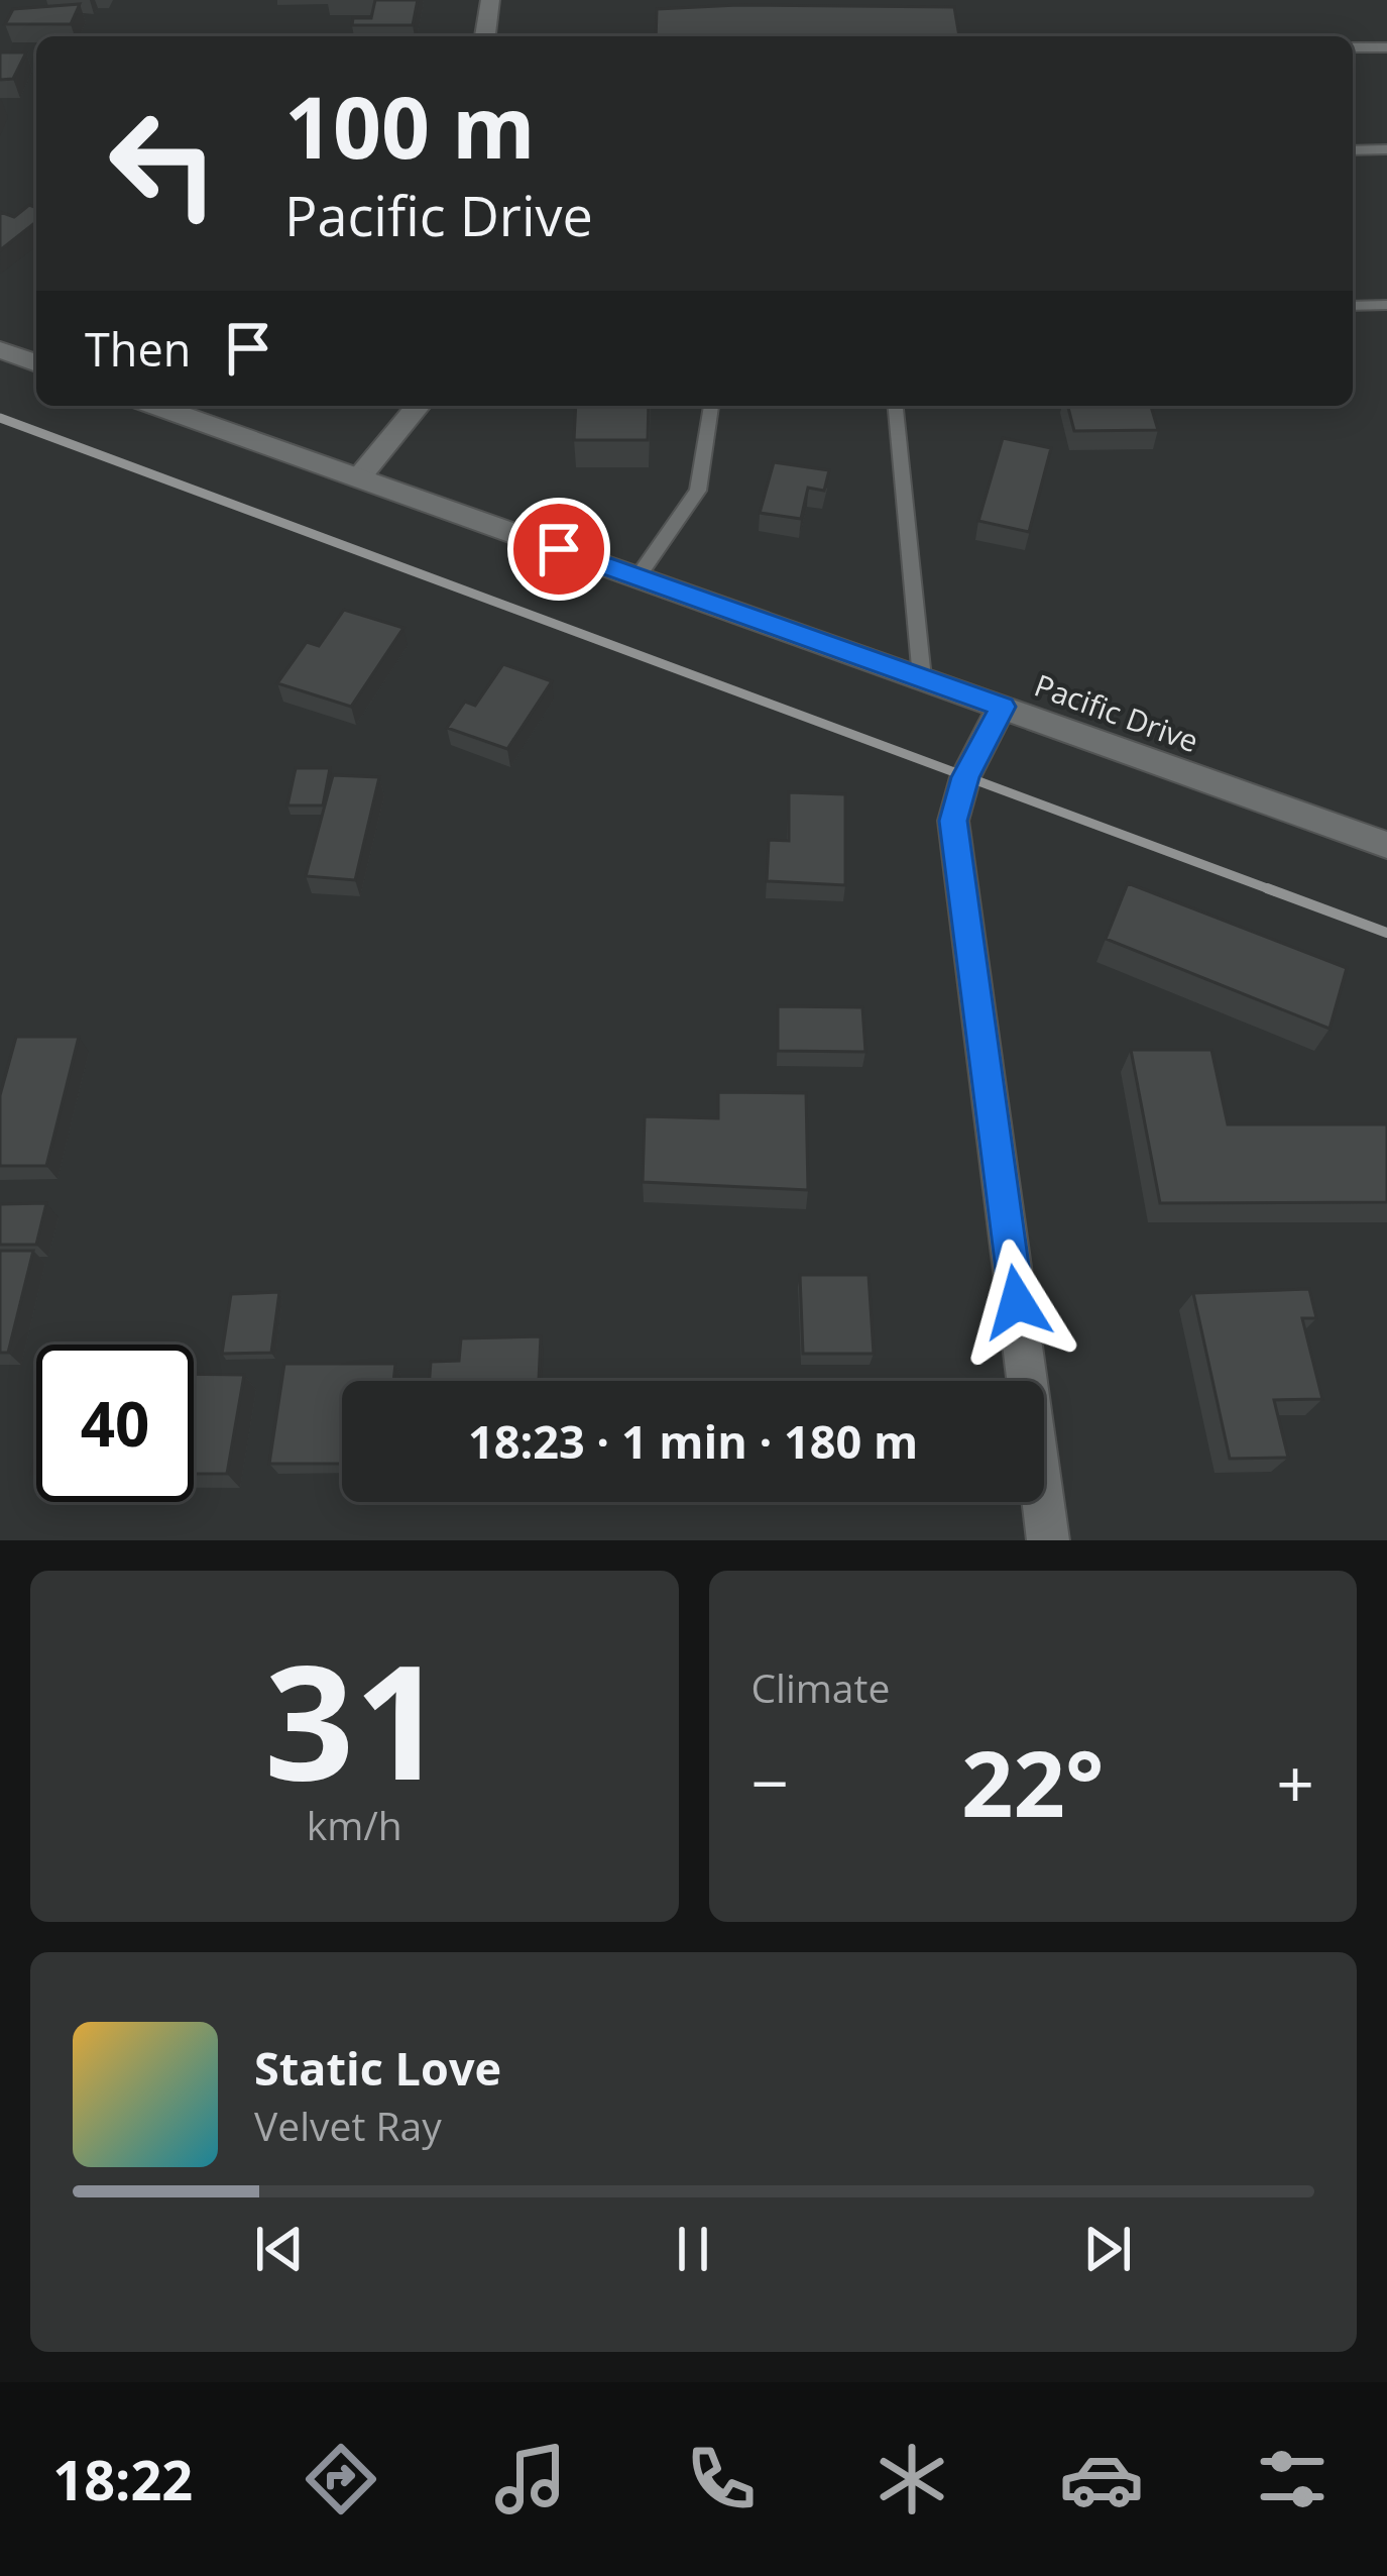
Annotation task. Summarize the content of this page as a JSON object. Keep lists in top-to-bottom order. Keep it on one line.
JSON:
{"streets":{"street":["Pacific Drive"]},"page":{"turn":["100 m","Pacific Drive"],"then":"Then","limit":"40","trip":"18:23 · 1 min · 180 m","tile":[["31","km/h"],"Climate"],"heat":["−","22°","+"],"song":["Static Love","Velvet Ray"],"tabs":"18:22"}}
